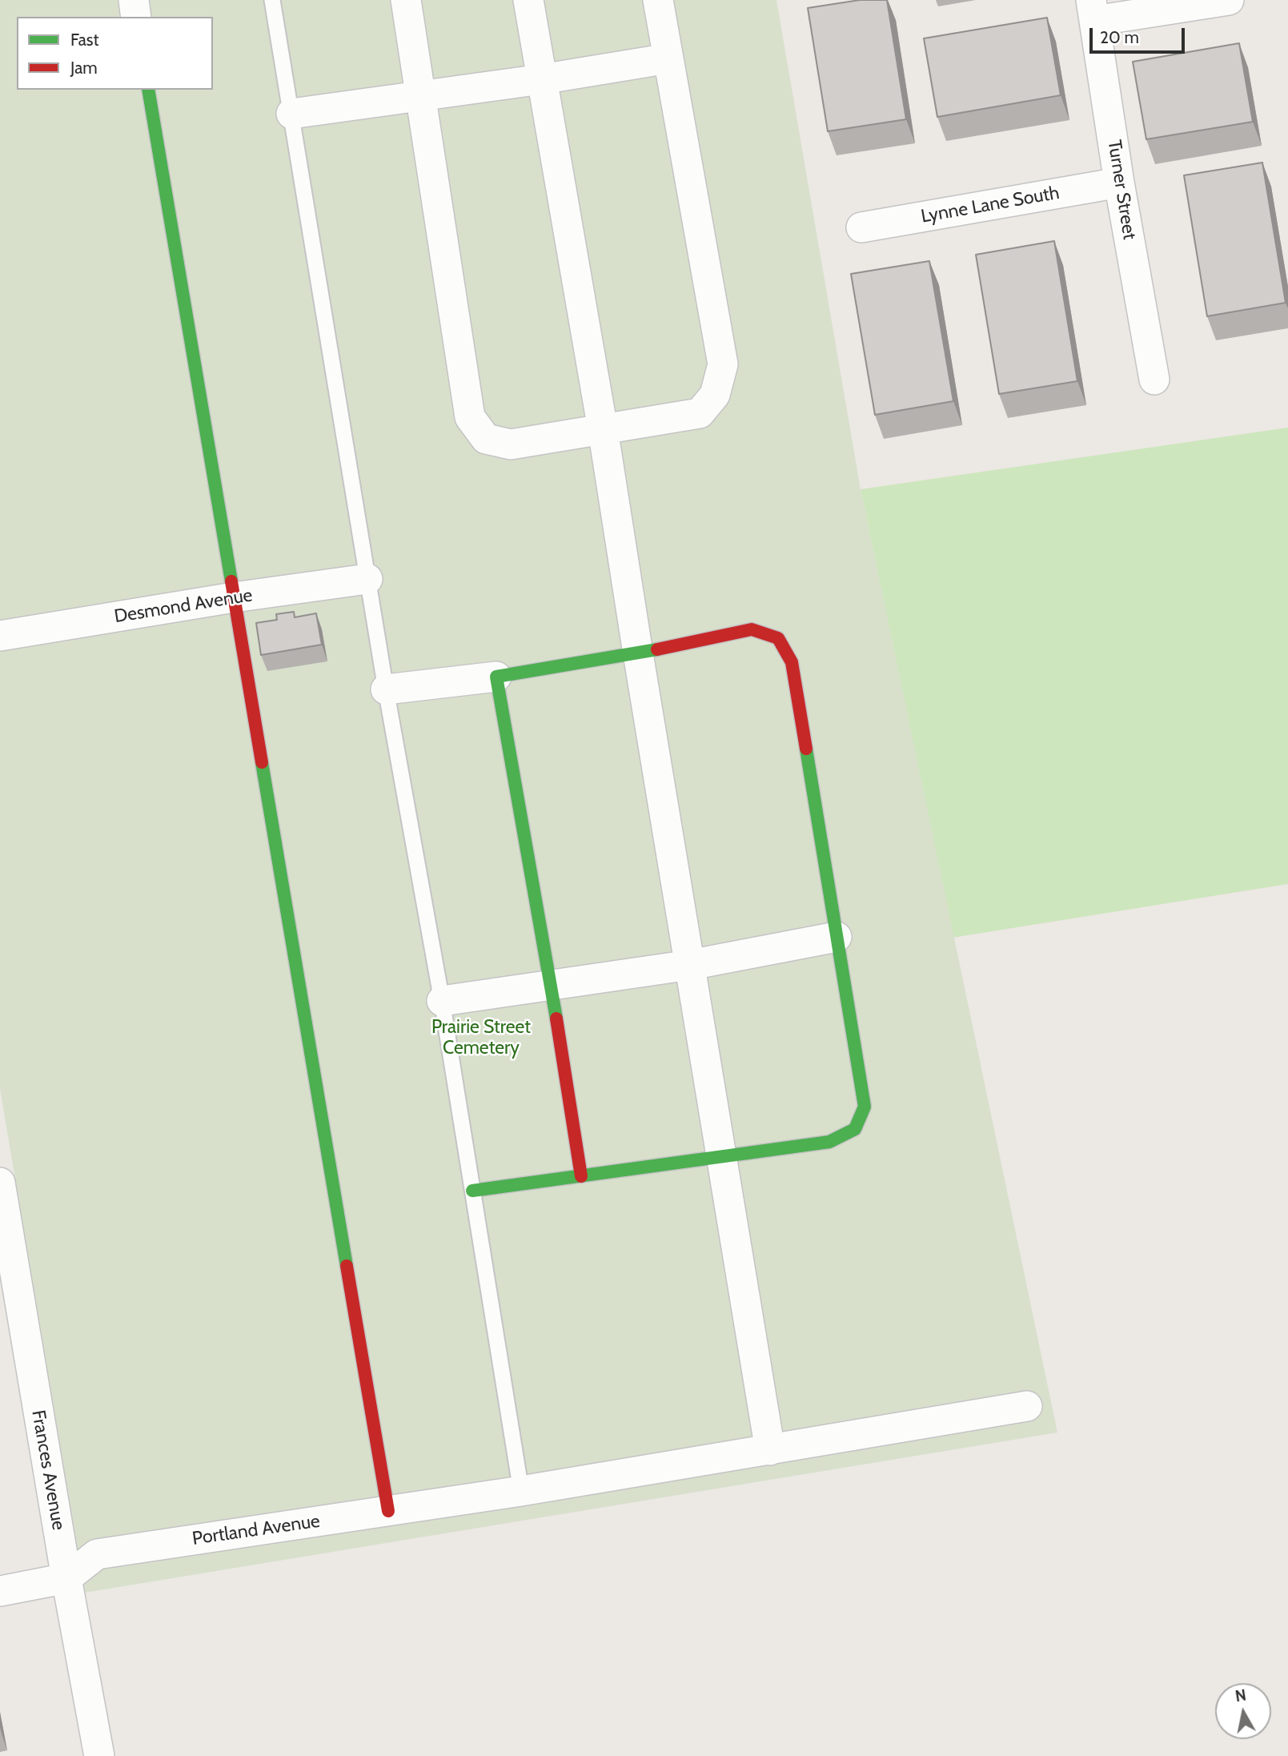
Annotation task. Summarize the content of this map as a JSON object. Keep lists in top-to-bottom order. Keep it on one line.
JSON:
{"streets":{"street":["Turner Street","Lynne Lane South","Desmond Avenue","Frances Avenue","Portland Avenue"]},"crossings":[["Turner Street","Lynne Lane South"],["Frances Avenue","Portland Avenue"]],"parks":["Prairie Street Cemetery"],"legend":["Fast","Jam"],"scale_bar":"20 m","north":"top"}
